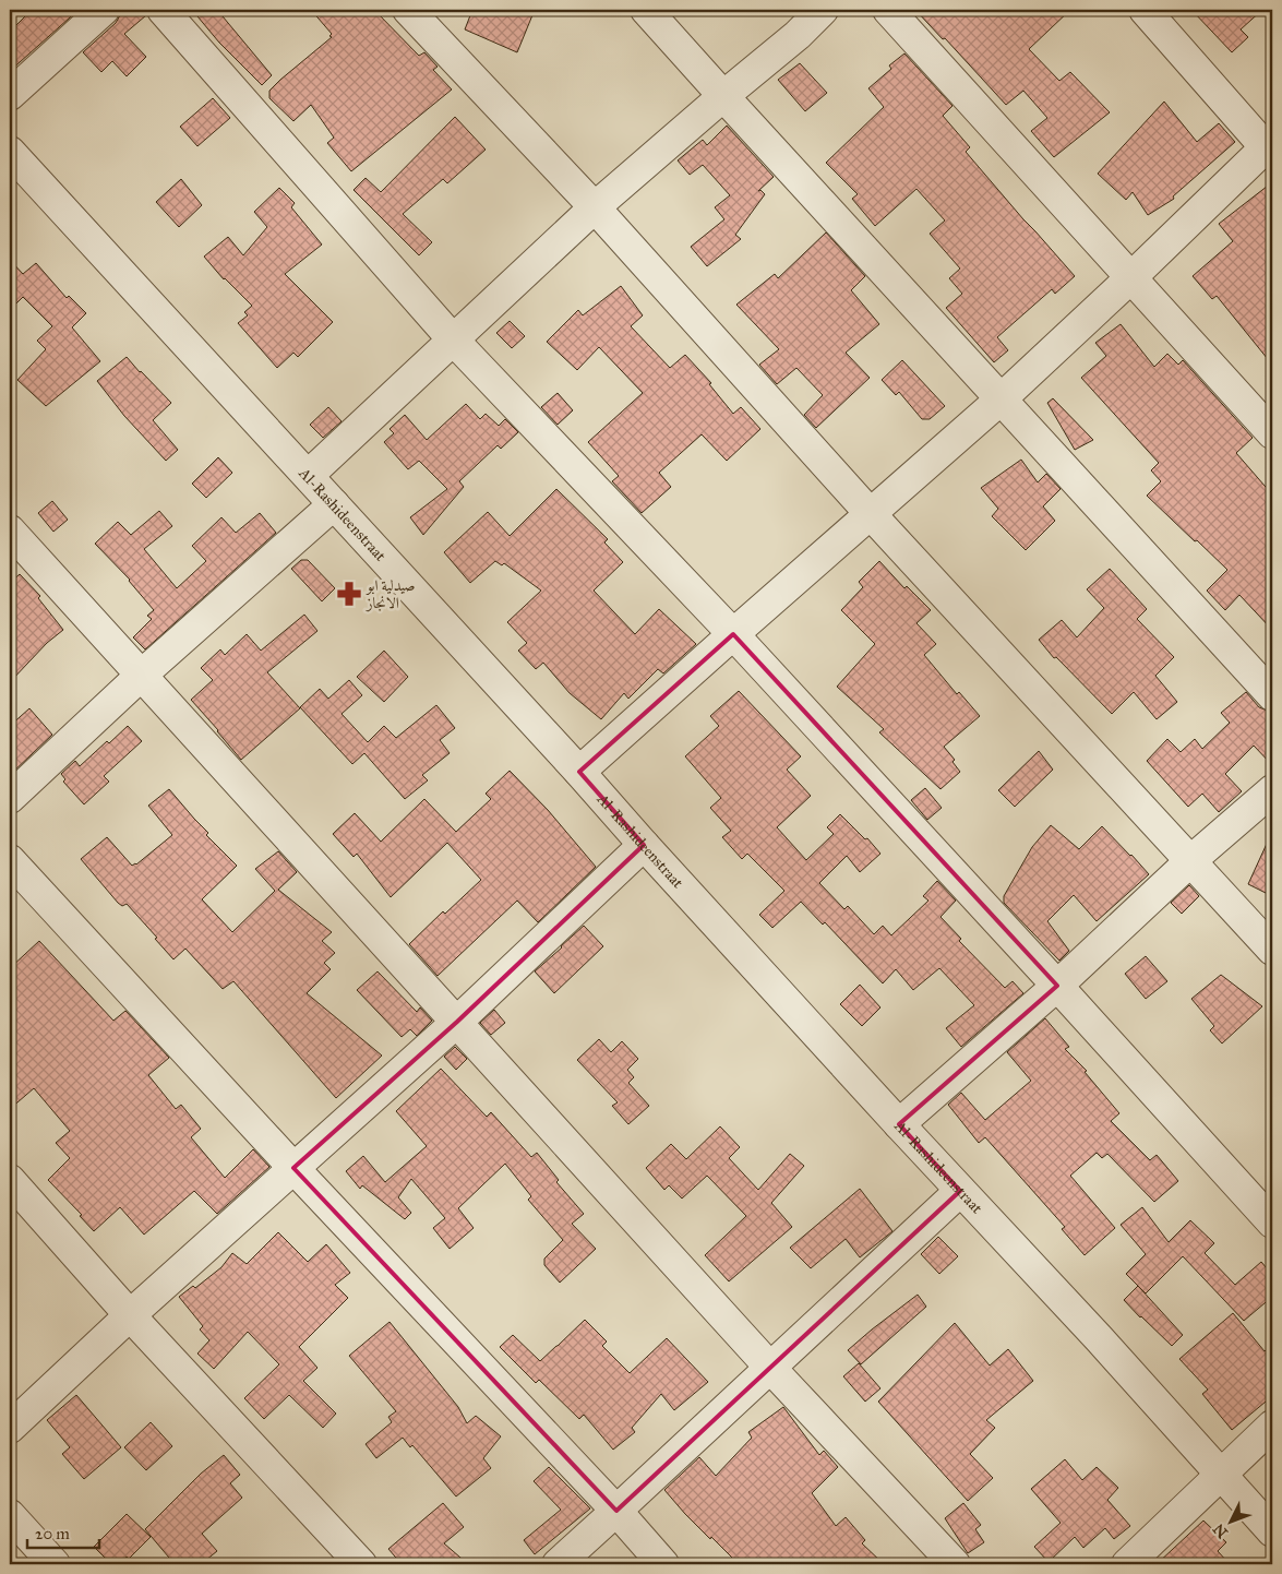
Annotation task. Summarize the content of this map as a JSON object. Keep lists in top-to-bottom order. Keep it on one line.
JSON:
{"streets":{"street":["Al-Rashideenstraat"]},"places":{"pharmacy":["صيدلية ابو الانجاز"]},"scale_bar":"20 m","north":"bottom left"}
